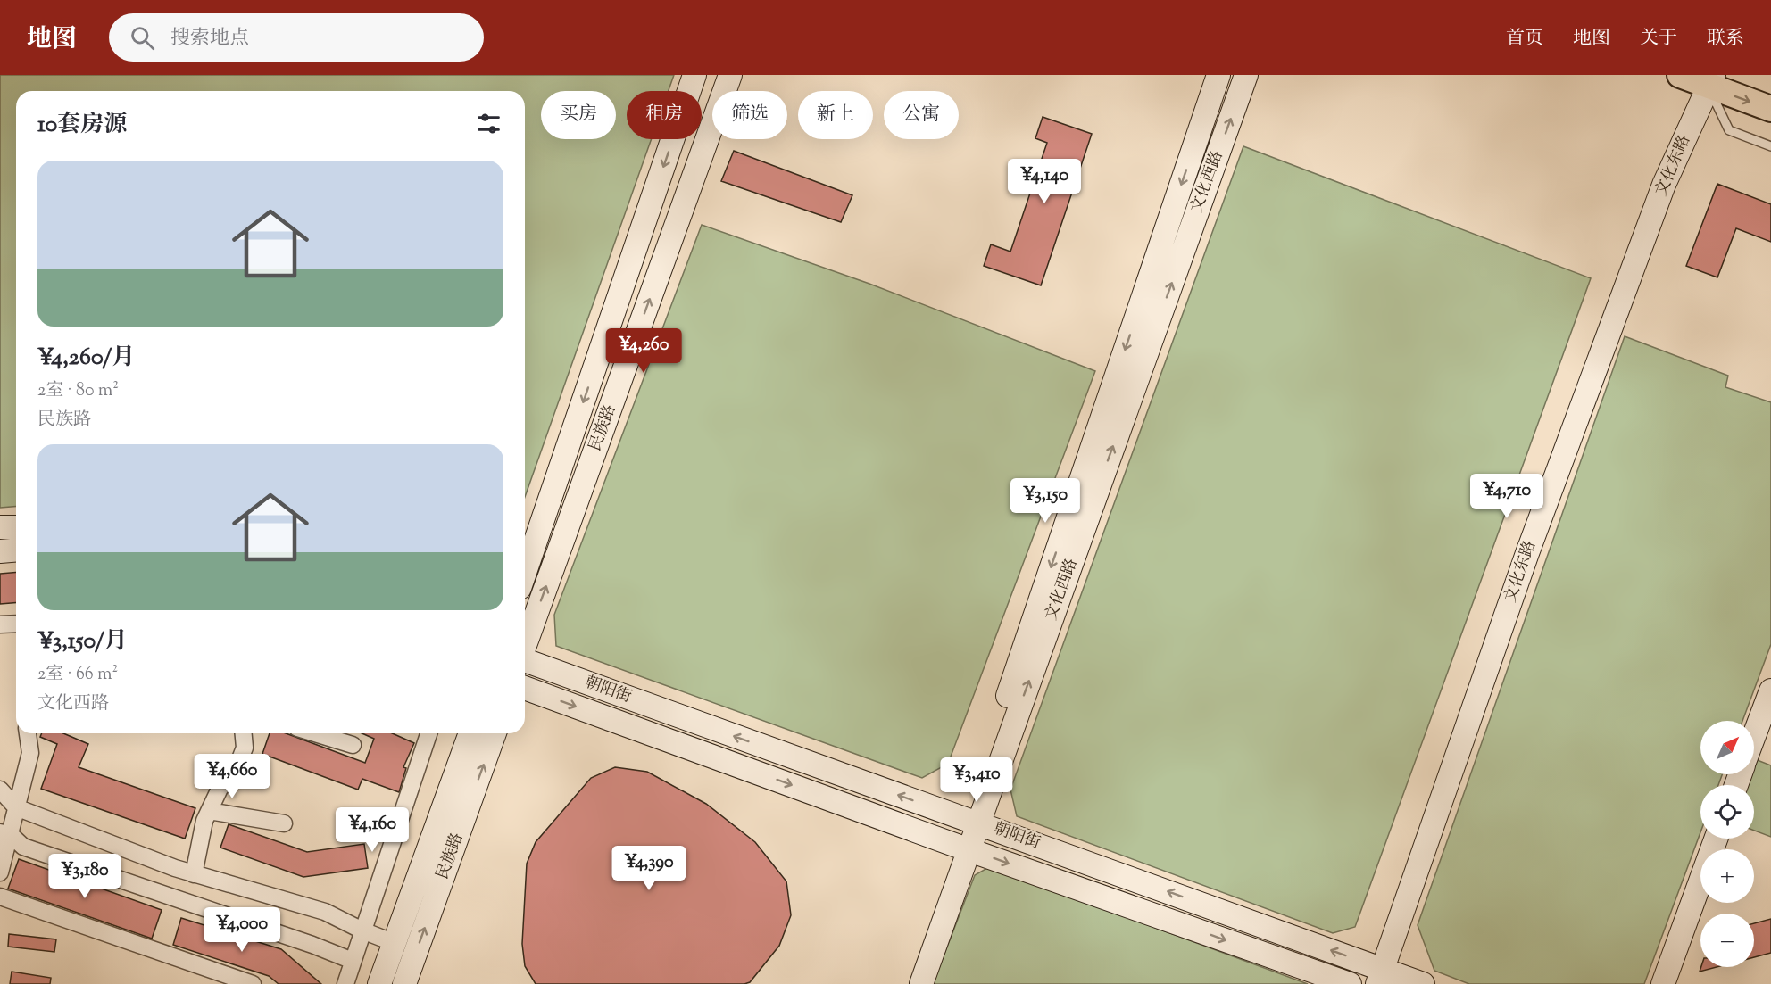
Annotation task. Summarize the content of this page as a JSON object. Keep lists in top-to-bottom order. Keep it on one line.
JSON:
{"streets":{"street":["文化东路","文化西路","民族路","朝阳街"]},"crossings":[["文化东路","朝阳街"],["文化西路","朝阳街"]],"north":"top right","page":{"header":"地图","search":"搜索地点","nav":["首页","地图","关于","联系"],"chip":["买房","租房","筛选","新上","公寓"],"heading":"10套房源","list":[{"name":"¥4,260/月","note":"2室 · 80 m² · 民族路"},{"name":"¥3,150/月","note":"2室 · 66 m² · 文化西路"}],"price":["¥4,140","¥4,260","¥4,710","¥3,150","¥4,660","¥3,410","¥4,160","¥4,390","¥3,180","¥4,000"],"map_buttons":["+","−"]}}
